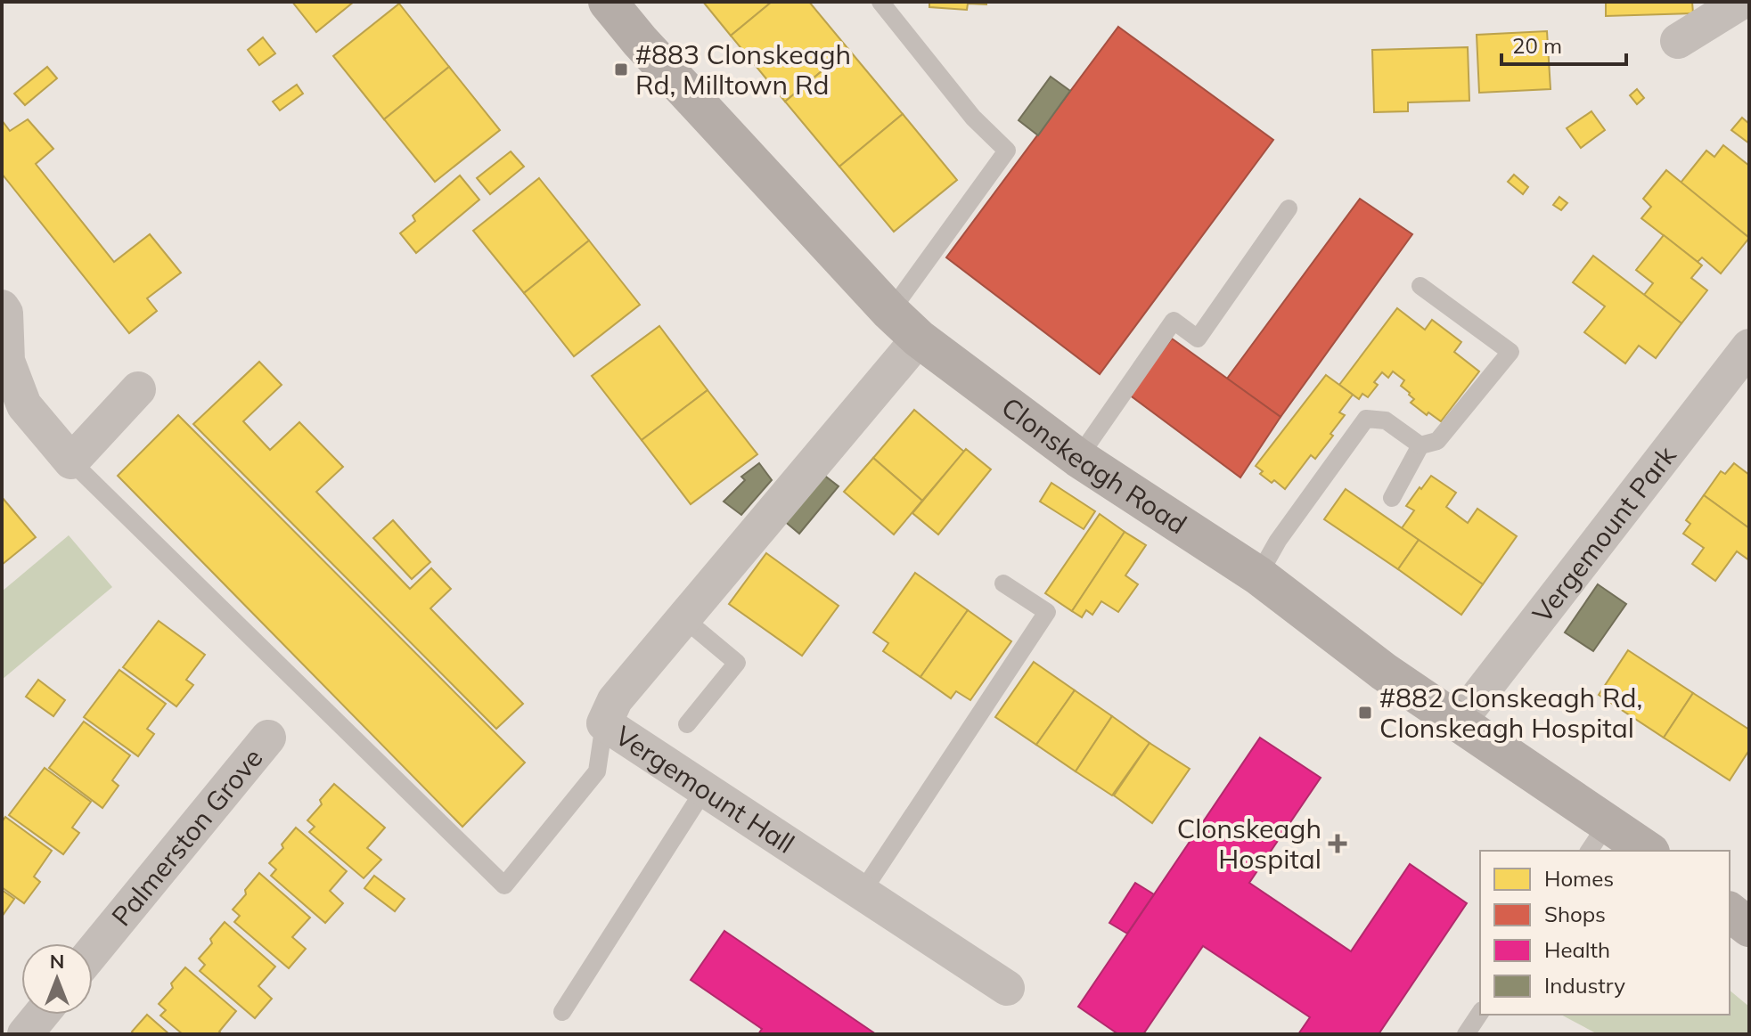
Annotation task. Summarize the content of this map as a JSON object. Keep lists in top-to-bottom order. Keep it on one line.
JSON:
{"streets":{"main road":["Clonskeagh Road"],"street":["Vergemount Park","Vergemount Hall","Palmerston Grove"]},"crossings":[["Clonskeagh Road","Vergemount Park"],["Clonskeagh Road","Vergemount Hall"]],"places":{"transit":["#883 Clonskeagh Rd, Milltown Rd","#882 Clonskeagh Rd, Clonskeagh Hospital"],"health":["Clonskeagh Hospital"]},"legend":["Homes","Shops","Health","Industry"],"scale_bar":"20 m","north":"top"}
